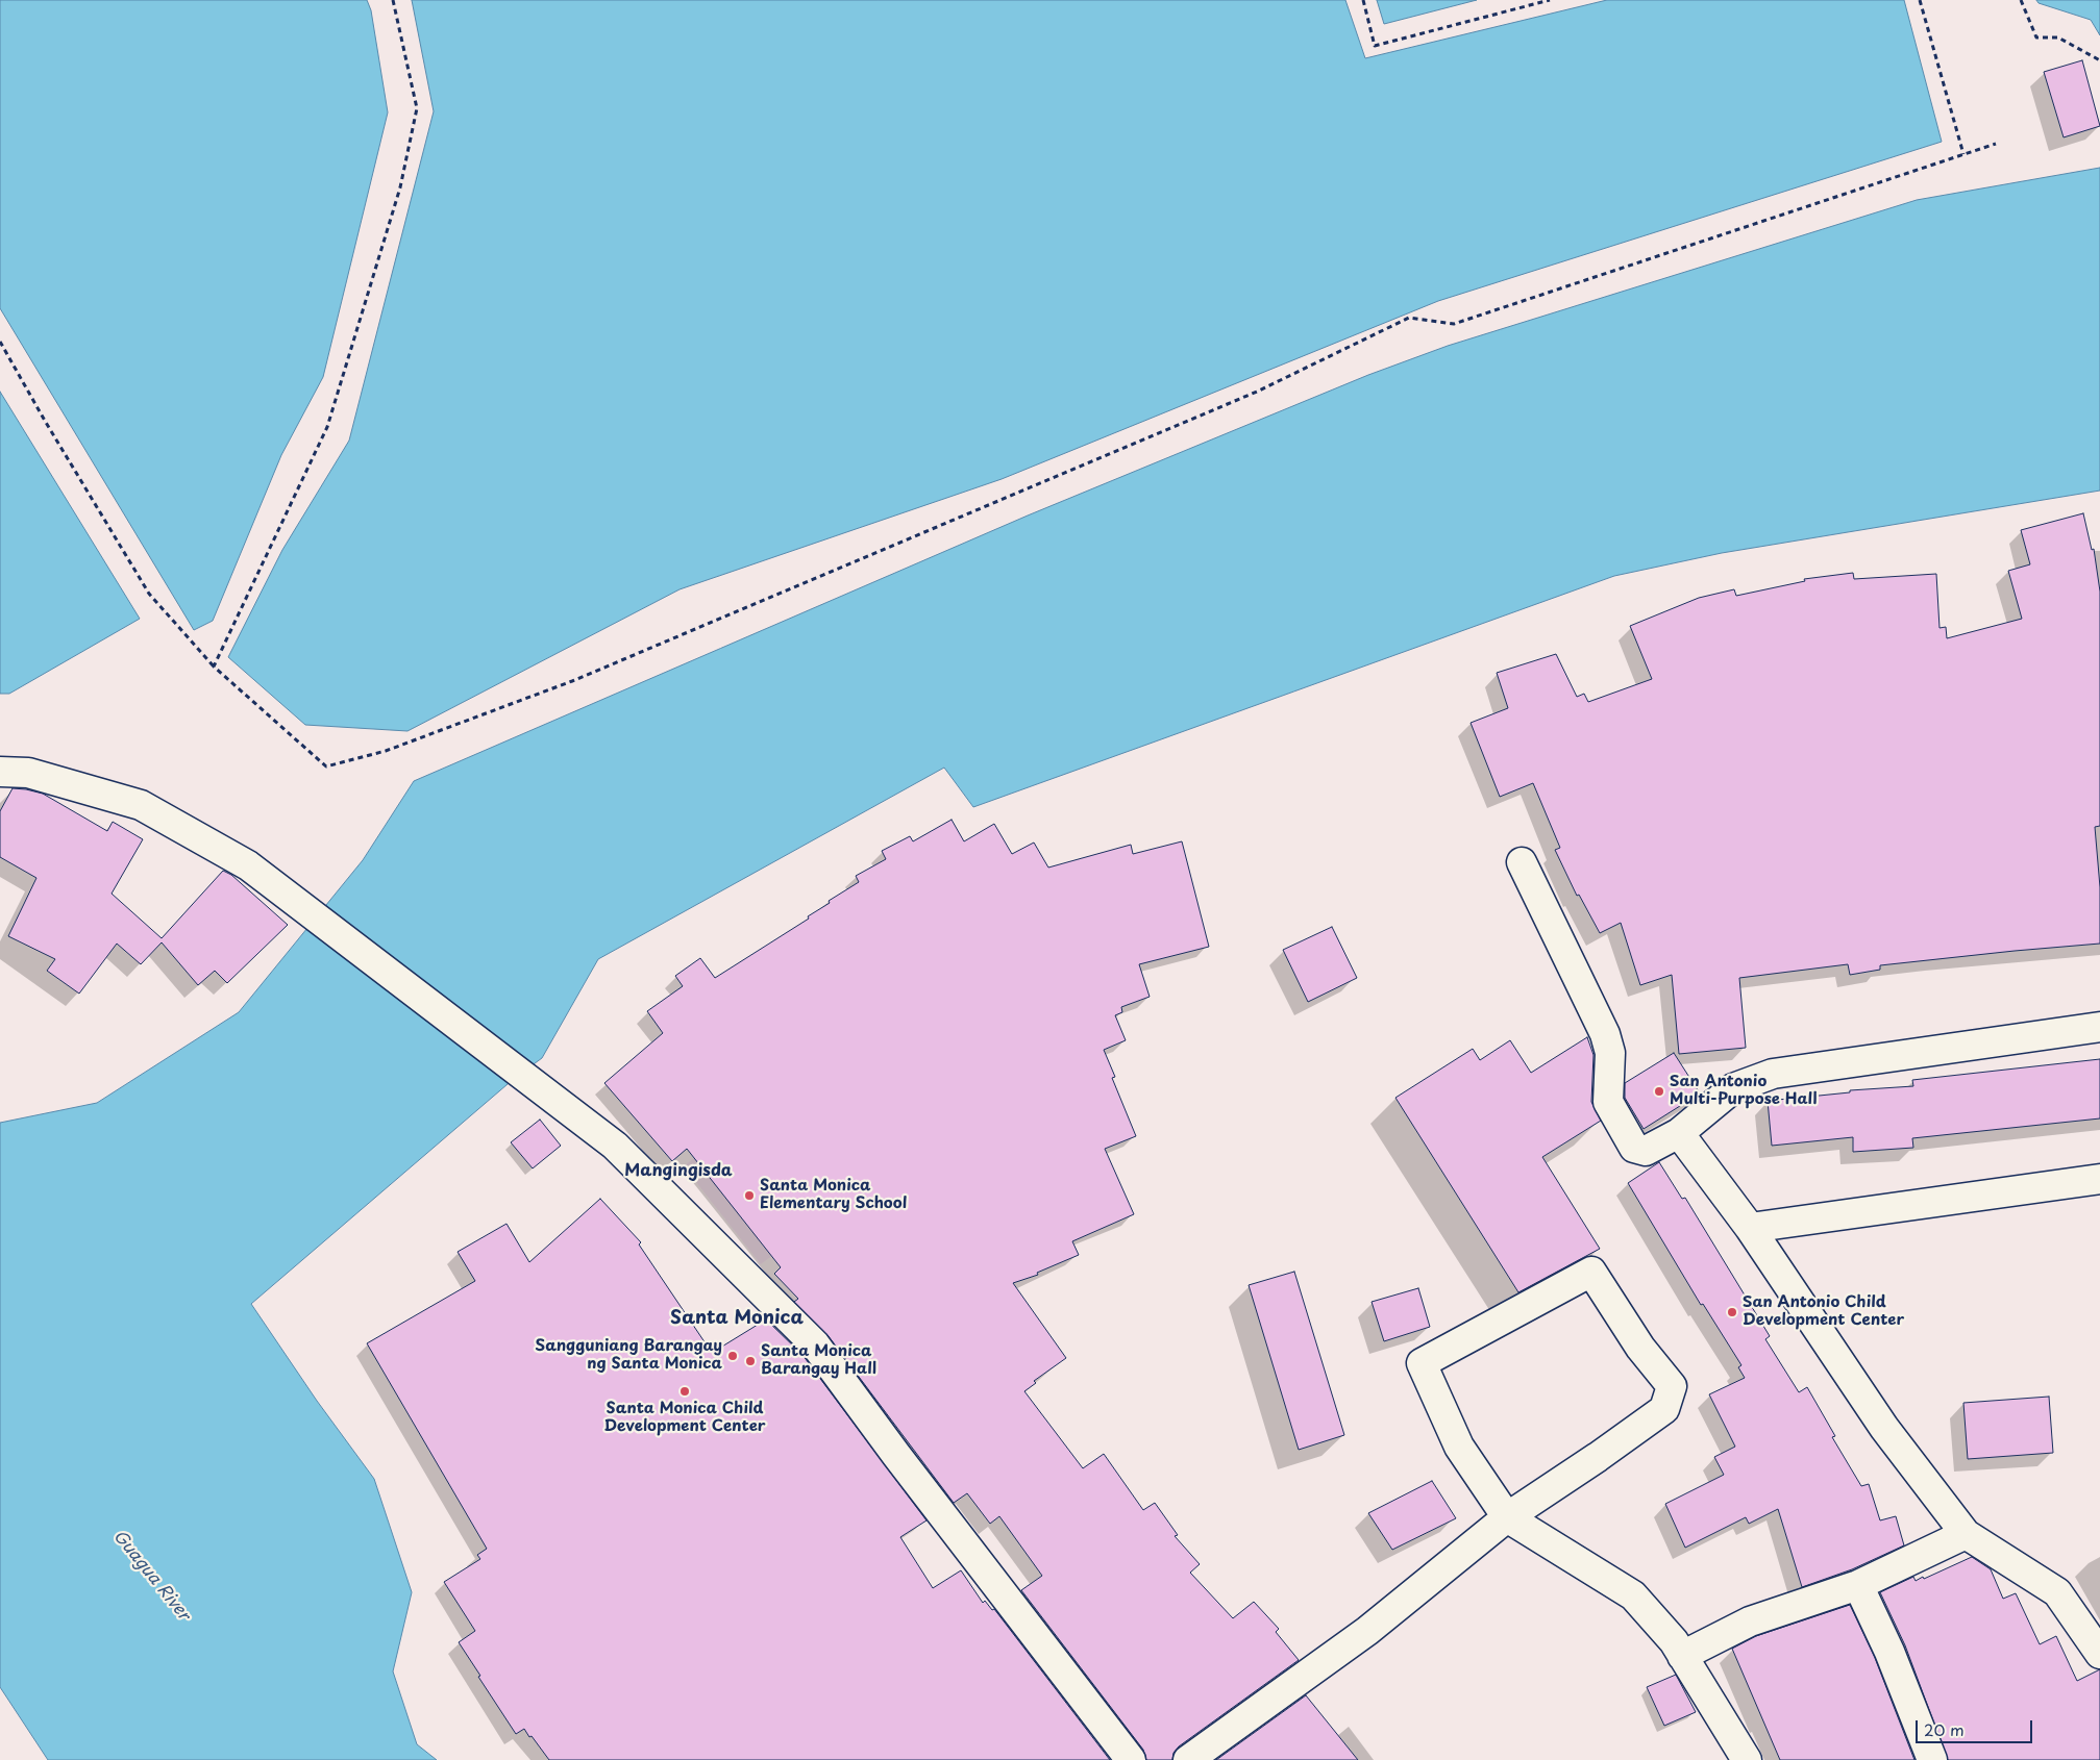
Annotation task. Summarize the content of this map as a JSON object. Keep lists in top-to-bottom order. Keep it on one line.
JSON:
{"districts":["Mangingisda","Santa Monica"],"water":["Guagua River"],"places":["San Antonio Multi-Purpose Hall","Santa Monica Elementary School","San Antonio Child Development Center","Sangguniang Barangay ng Santa Monica","Santa Monica Barangay Hall","Santa Monica Child Development Center"],"scale_bar":"20 m"}
